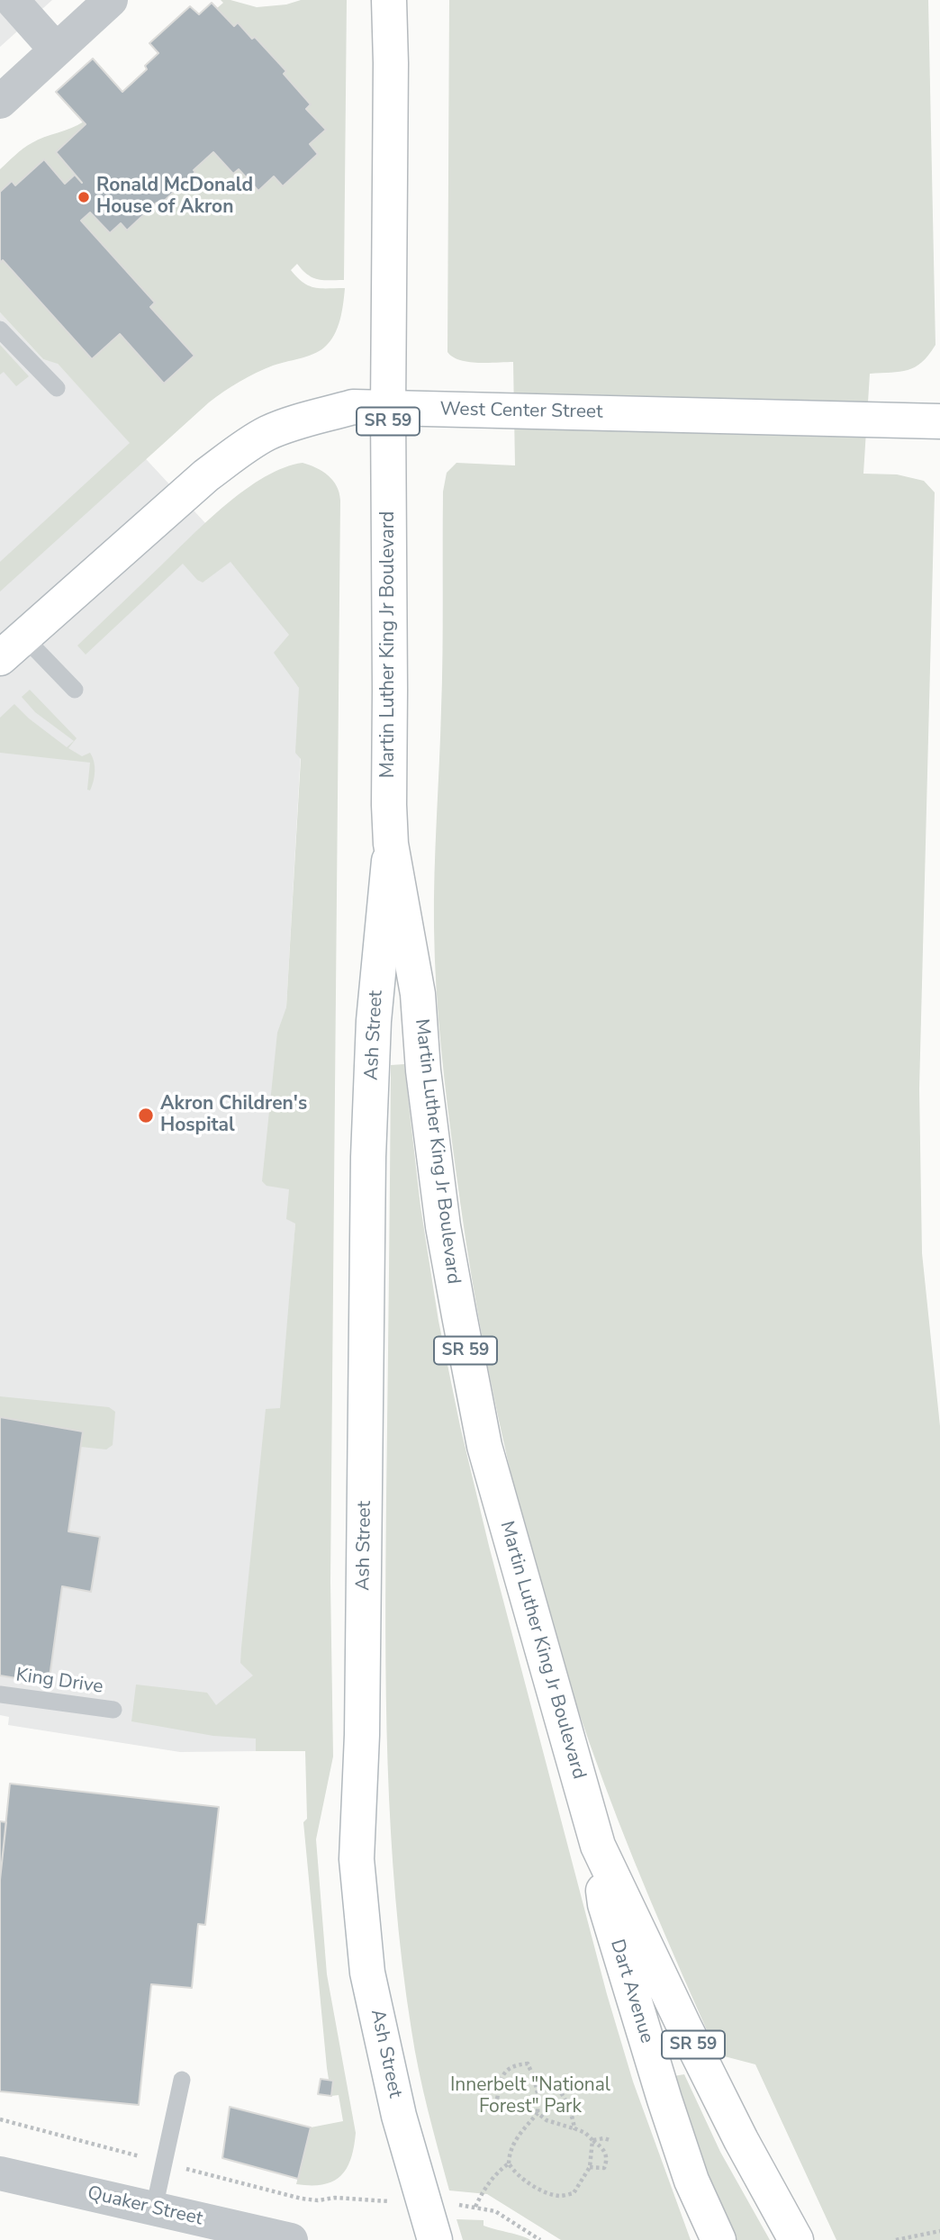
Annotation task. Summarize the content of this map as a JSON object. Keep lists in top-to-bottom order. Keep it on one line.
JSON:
{"streets":{"main road":["West Center Street","SR 59","Martin Luther King Jr Boulevard","Ash Street","Dart Avenue"],"street":["Quaker Street"],"lane":["King Drive"]},"crossings":[["West Center Street","Martin Luther King Jr Boulevard"],["Martin Luther King Jr Boulevard","Ash Street"],["Martin Luther King Jr Boulevard","Dart Avenue"]],"parks":["Innerbelt \"National Forest\" Park"],"places":["Ronald McDonald House of Akron","Akron Children's Hospital"]}
